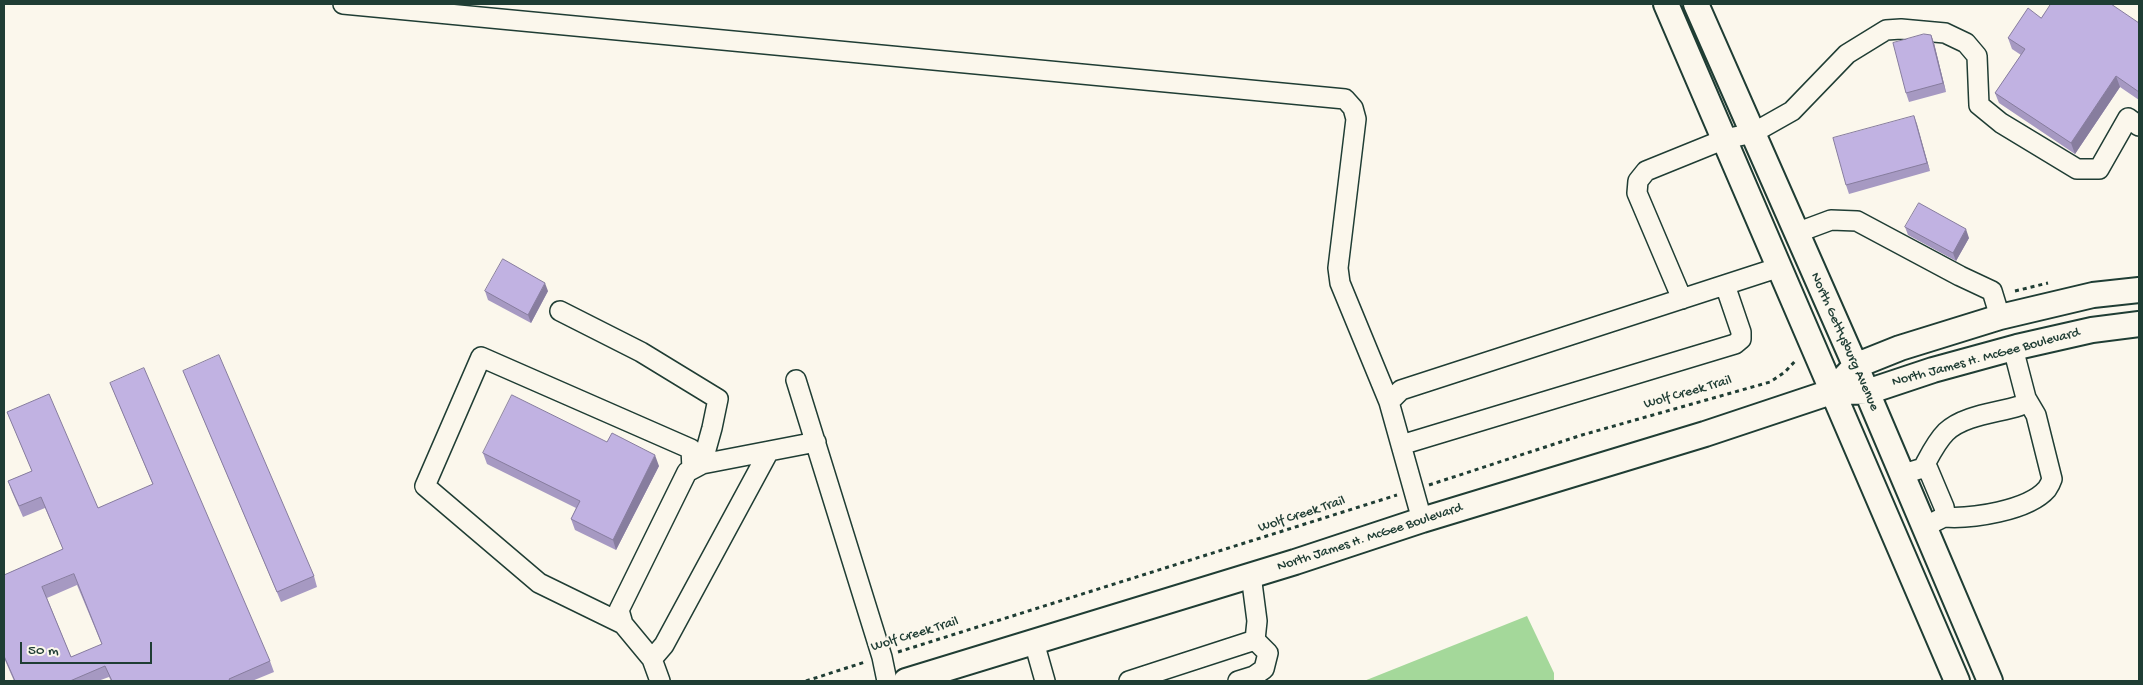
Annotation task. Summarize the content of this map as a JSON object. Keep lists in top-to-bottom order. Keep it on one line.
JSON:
{"streets":{"main road":["North Gettysburg Avenue","North James H. McGee Boulevard"],"path":["Wolf Creek Trail"]},"crossings":[["North Gettysburg Avenue","North James H. McGee Boulevard"]],"scale_bar":"50 m"}
